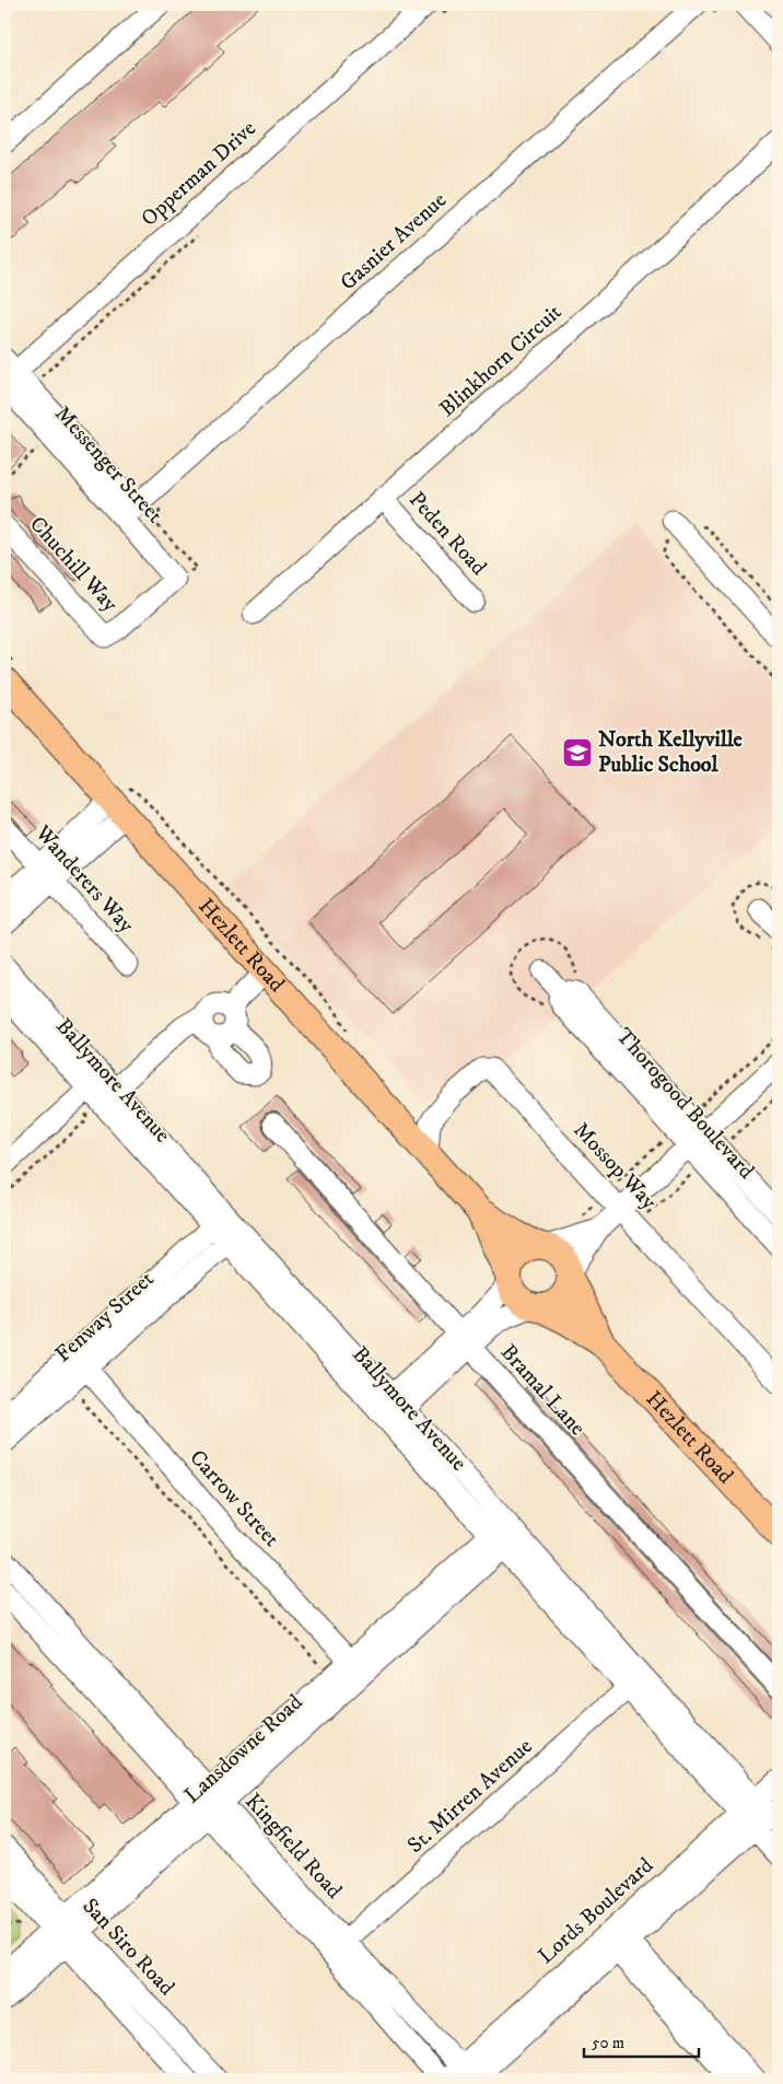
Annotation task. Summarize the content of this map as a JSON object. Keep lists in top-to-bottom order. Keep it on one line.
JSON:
{"streets":{"main road":["Hezlett Road"],"street":["Opperman Drive","Gasnier Avenue","Blinkhorn Circuit","Messenger Street","Peden Road","Chuchill Way","Wanderers Way","Ballymore Avenue","Thorogood Boulevard","Mossop Way","Fenway Street","Bramal Lane","Carrow Street","Lansdowne Road","St. Mirren Avenue","Kingfield Road","Lords Boulevard","San Siro Road"]},"crossings":[["Opperman Drive","Messenger Street"],["Gasnier Avenue","Messenger Street"],["Blinkhorn Circuit","Peden Road"],["Messenger Street","Chuchill Way"],["Hezlett Road","Mossop Way"],["Ballymore Avenue","Fenway Street"],["Ballymore Avenue","Lansdowne Road"],["Ballymore Avenue","St. Mirren Avenue"],["Ballymore Avenue","Lords Boulevard"],["Fenway Street","Carrow Street"],["Carrow Street","Lansdowne Road"],["Lansdowne Road","Kingfield Road"],["Lansdowne Road","San Siro Road"],["St. Mirren Avenue","Kingfield Road"],["Kingfield Road","Lords Boulevard"]],"places":{"school or university":["North Kellyville Public School"]},"scale_bar":"50 m"}
